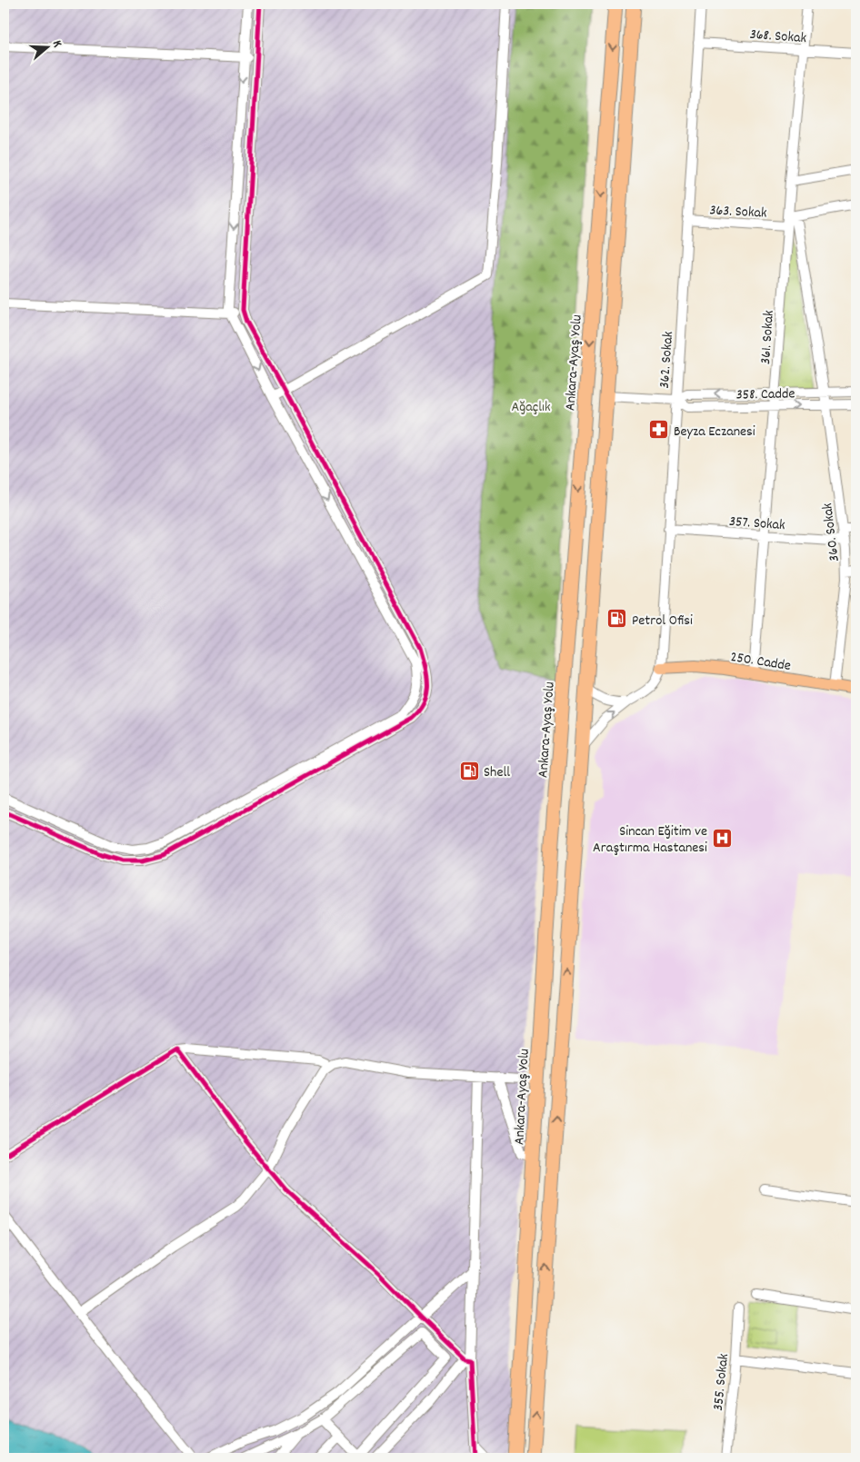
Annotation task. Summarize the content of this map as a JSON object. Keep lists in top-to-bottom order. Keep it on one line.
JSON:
{"streets":{"highway":["Ankara-Ayaş Yolu"],"main road":["250. Cadde"],"street":["368. Sokak","363. Sokak","361. Sokak","362. Sokak","358. Cadde","357. Sokak","360. Sokak","355. Sokak"]},"crossings":[["368. Sokak","361. Sokak"],["368. Sokak","362. Sokak"],["363. Sokak","361. Sokak"],["363. Sokak","362. Sokak"],["363. Sokak","360. Sokak"],["361. Sokak","358. Cadde"],["361. Sokak","357. Sokak"],["361. Sokak","360. Sokak"],["361. Sokak","250. Cadde"],["362. Sokak","358. Cadde"],["362. Sokak","357. Sokak"],["362. Sokak","250. Cadde"],["358. Cadde","360. Sokak"],["357. Sokak","360. Sokak"],["360. Sokak","250. Cadde"]],"parks":["Ağaçlık"],"places":{"pharmacy":["Beyza Eczanesi"],"fuel station":["Petrol Ofisi","Shell"],"hospital":["Sincan Eğitim ve Araştırma Hastanesi"]},"north":"right"}
